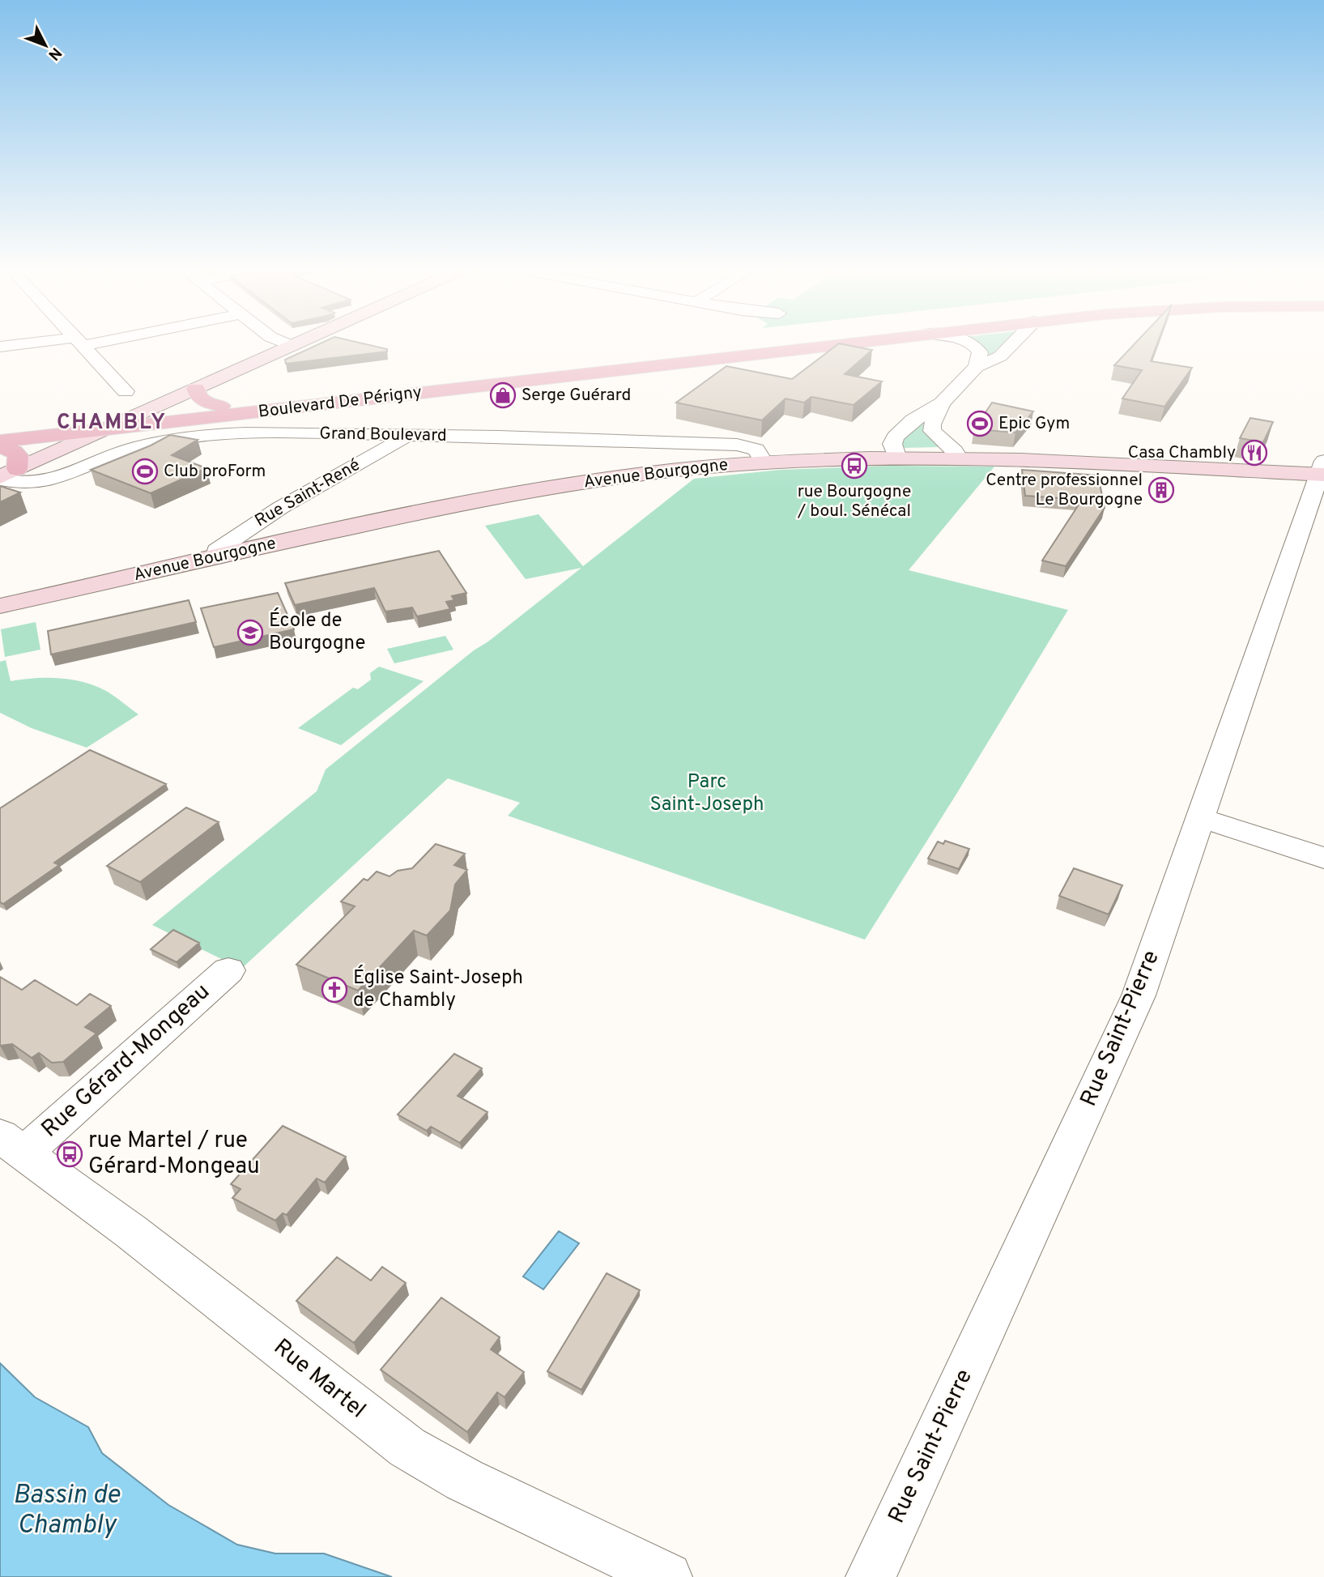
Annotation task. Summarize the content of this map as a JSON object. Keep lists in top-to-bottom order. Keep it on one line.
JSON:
{"streets":{"main road":["Boulevard De Périgny"],"street":["Grand Boulevard","Avenue Bourgogne","Rue Saint-René","Rue Saint-Pierre","Rue Gérard-Mongeau","Rue Martel"]},"crossings":[["Grand Boulevard","Avenue Bourgogne"],["Grand Boulevard","Rue Saint-René"],["Avenue Bourgogne","Rue Saint-René"],["Avenue Bourgogne","Rue Saint-Pierre"],["Rue Gérard-Mongeau","Rue Martel"]],"districts":["CHAMBLY"],"water":["Bassin de Chambly"],"parks":["Parc Saint-Joseph"],"places":{"shop":["Serge Guérard"],"sports":["Epic Gym","Club proForm"],"restaurant":["Casa Chambly"],"bus stop":["rue Bourgogne / boul. Sénécal","rue Martel / rue Gérard-Mongeau"],"building":["Centre professionnel Le Bourgogne"],"school or university":["École de Bourgogne"],"church":["Église Saint-Joseph de Chambly"]},"north":"bottom right"}
